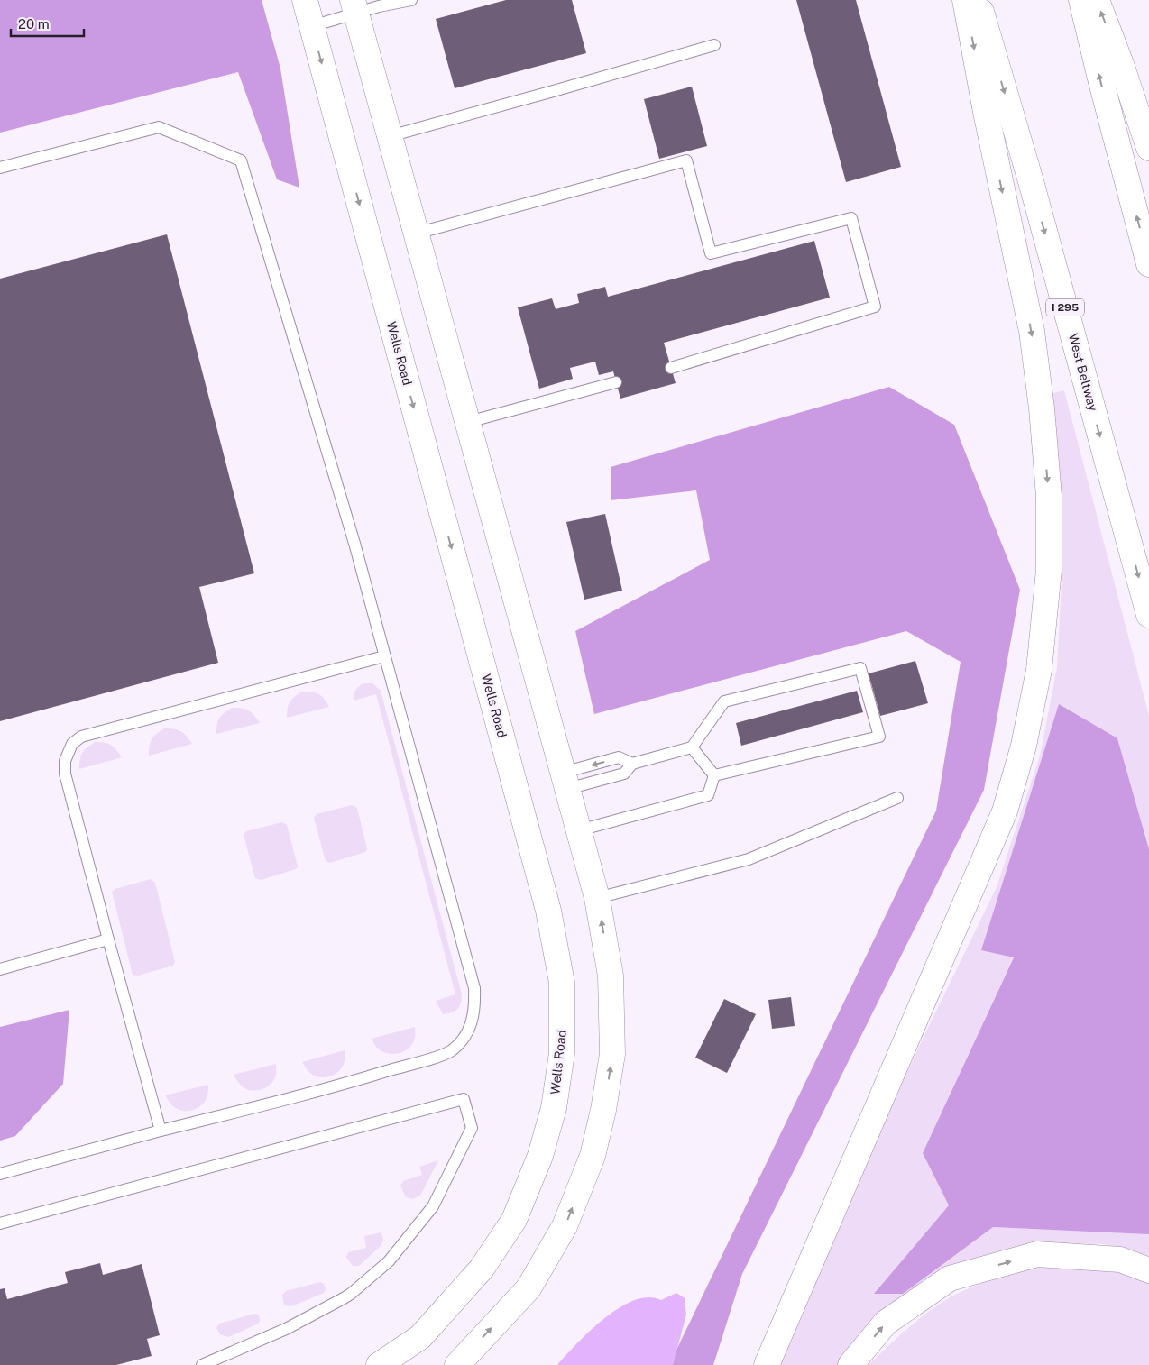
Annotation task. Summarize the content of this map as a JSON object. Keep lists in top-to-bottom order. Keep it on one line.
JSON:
{"streets":{"main road":["I 295","Wells Road","West Beltway"]},"scale_bar":"20 m"}
